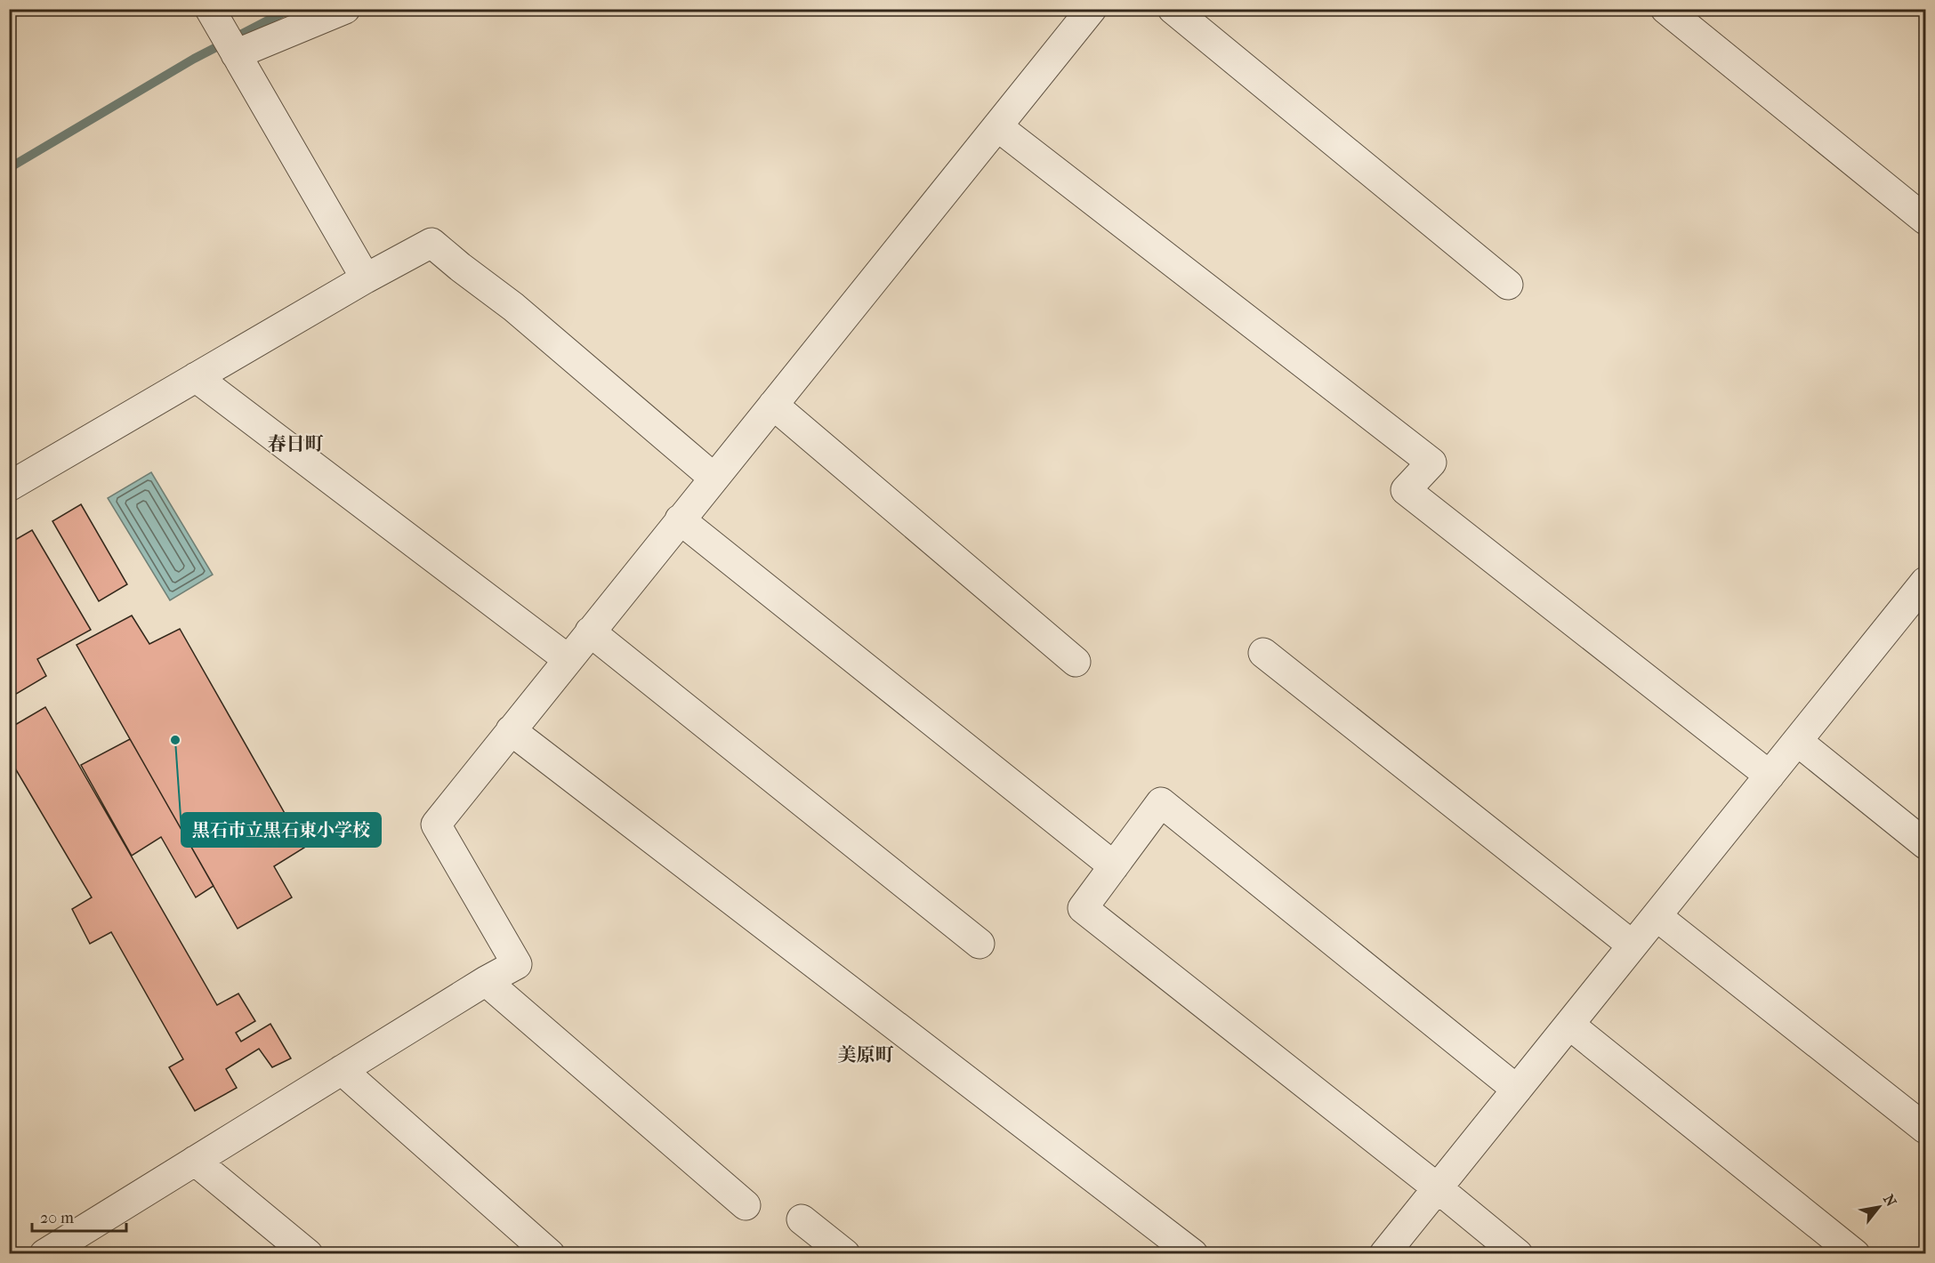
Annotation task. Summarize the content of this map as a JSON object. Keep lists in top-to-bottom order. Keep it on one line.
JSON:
{"districts":["春日町","美原町"],"places":["黒石市立黒石東小学校"],"scale_bar":"20 m","north":"top right"}
